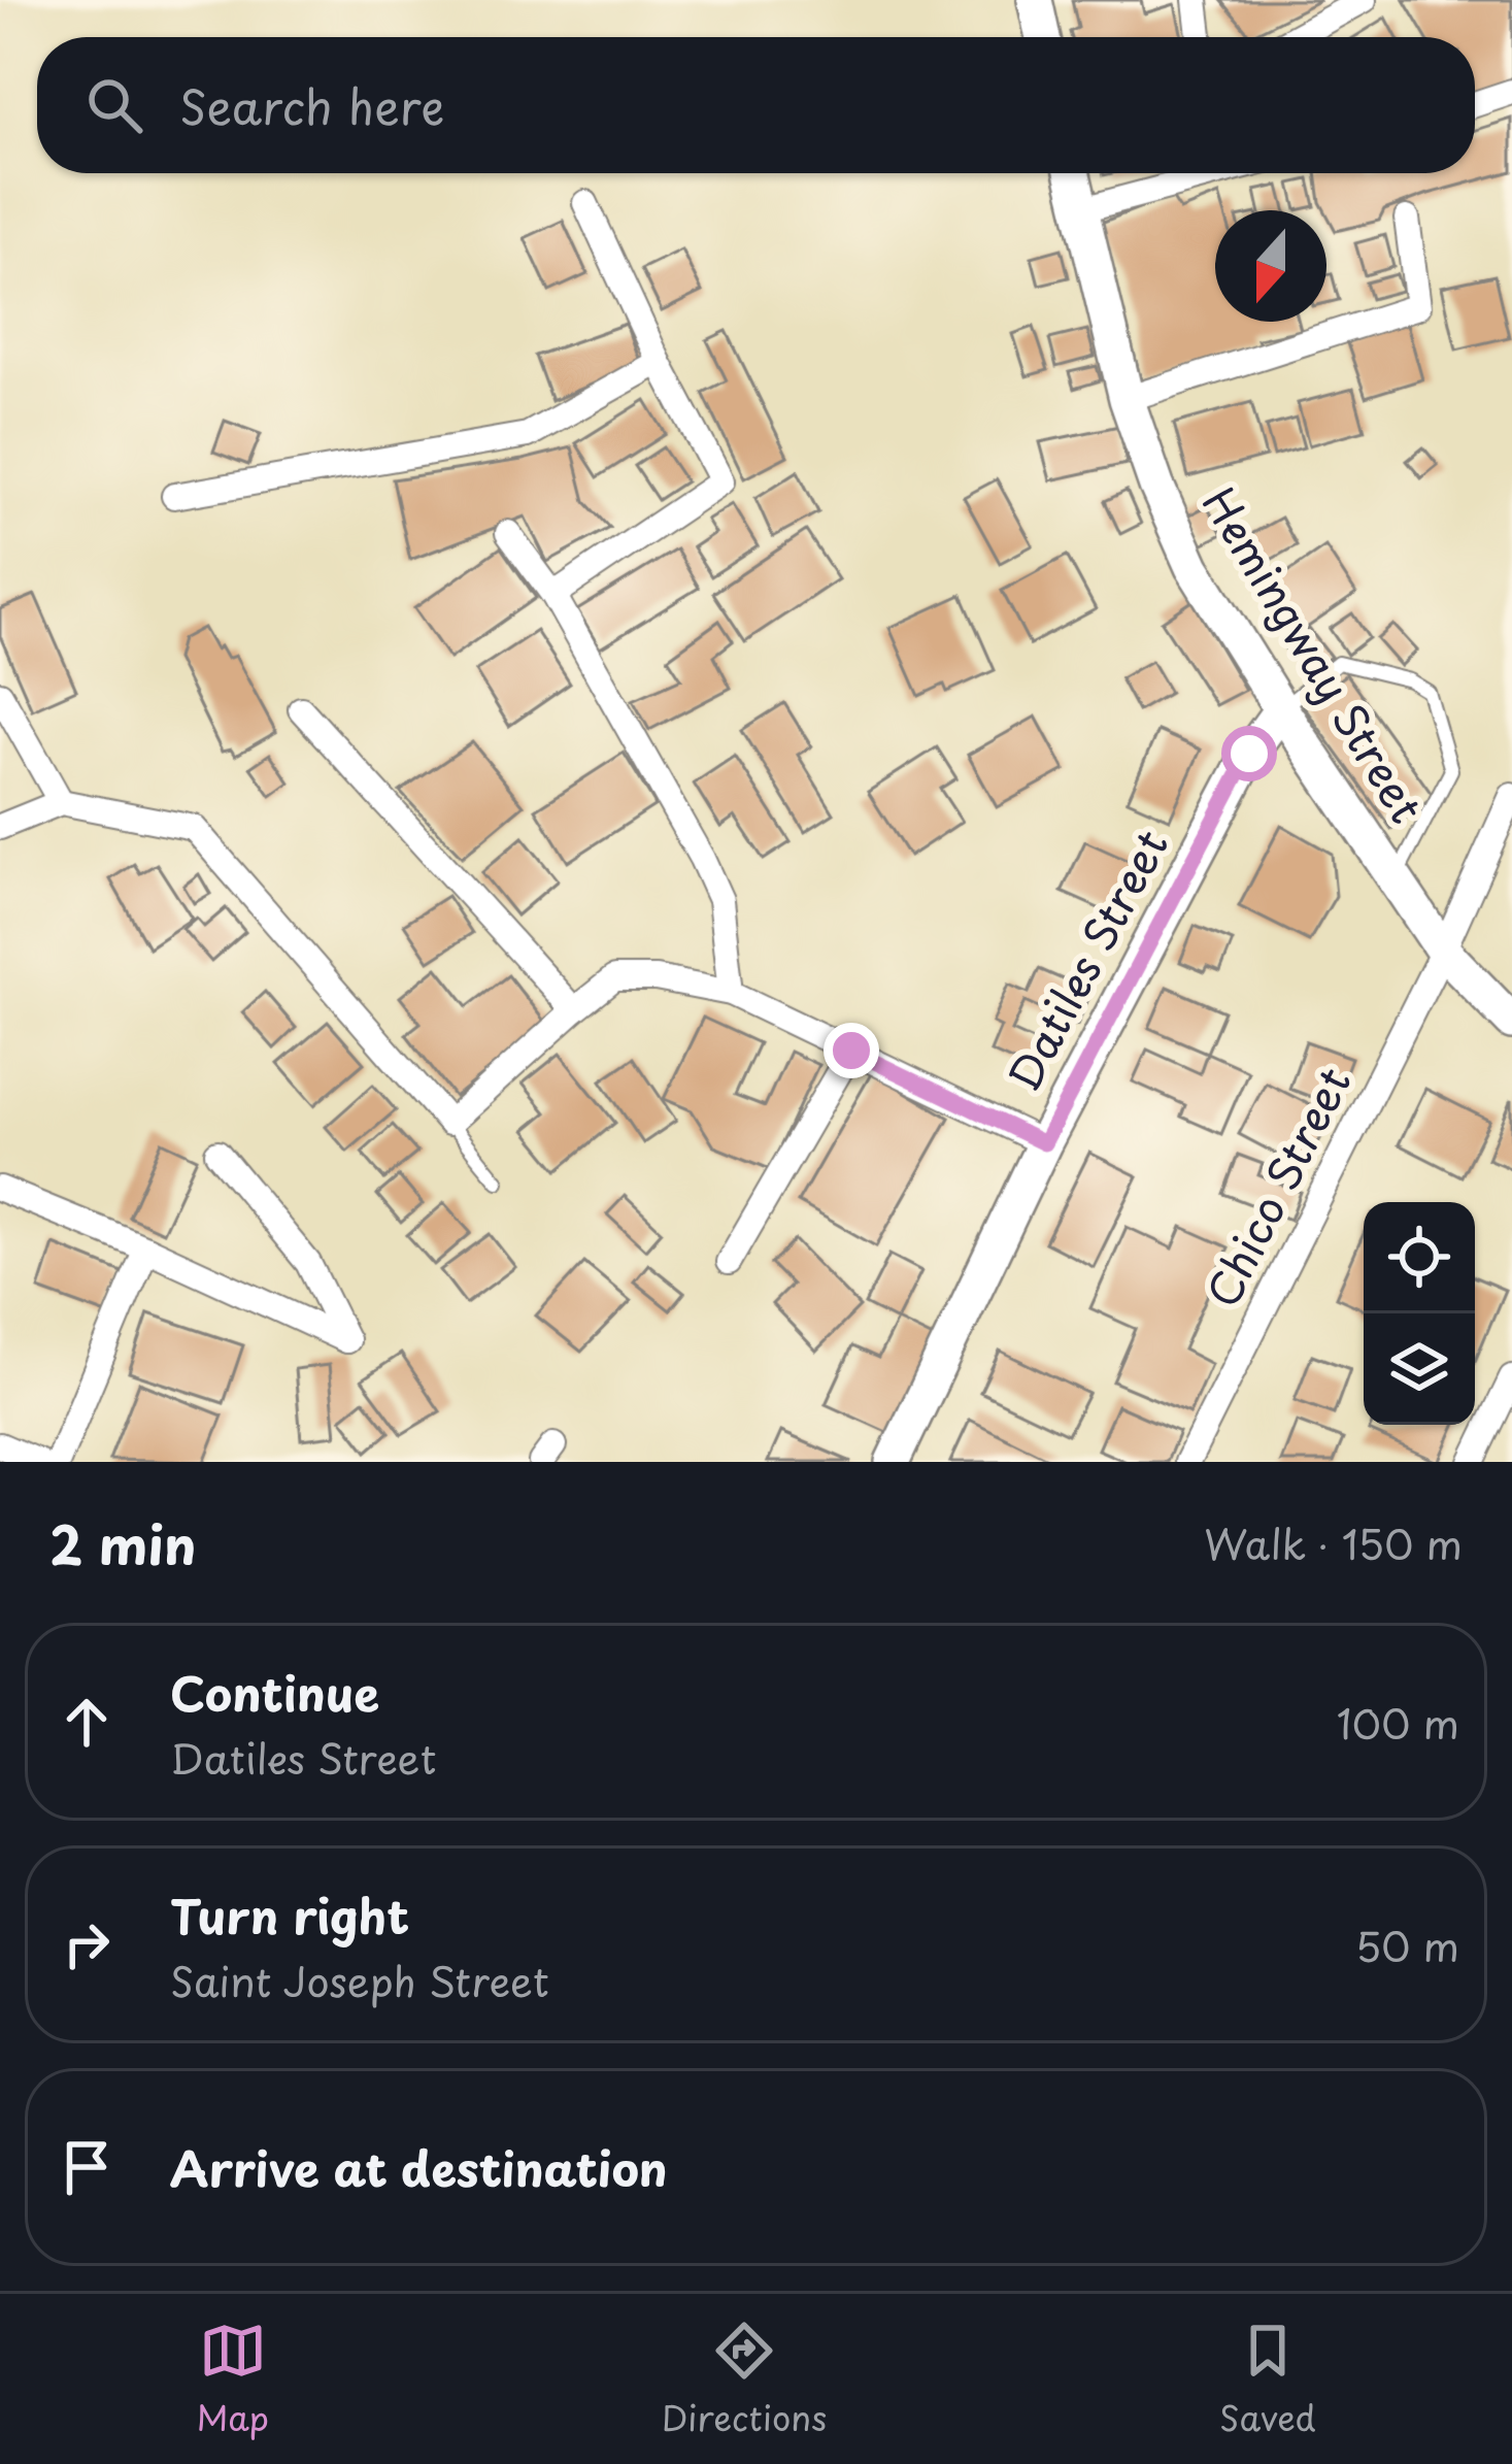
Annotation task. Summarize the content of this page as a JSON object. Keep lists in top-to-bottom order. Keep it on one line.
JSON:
{"streets":{"main road":["Hemingway Street","Datiles Street"],"street":["Chico Street"]},"crossings":[["Hemingway Street","Datiles Street"],["Hemingway Street","Chico Street"]],"north":"bottom","page":{"search":"Search here","heading":["2 min","Walk · 150 m"],"list":[["Continue","Datiles Street","100 m"],["Turn right","Saint Joseph Street","50 m"],"Arrive at destination"],"nav":["Map","Directions","Saved"]}}
